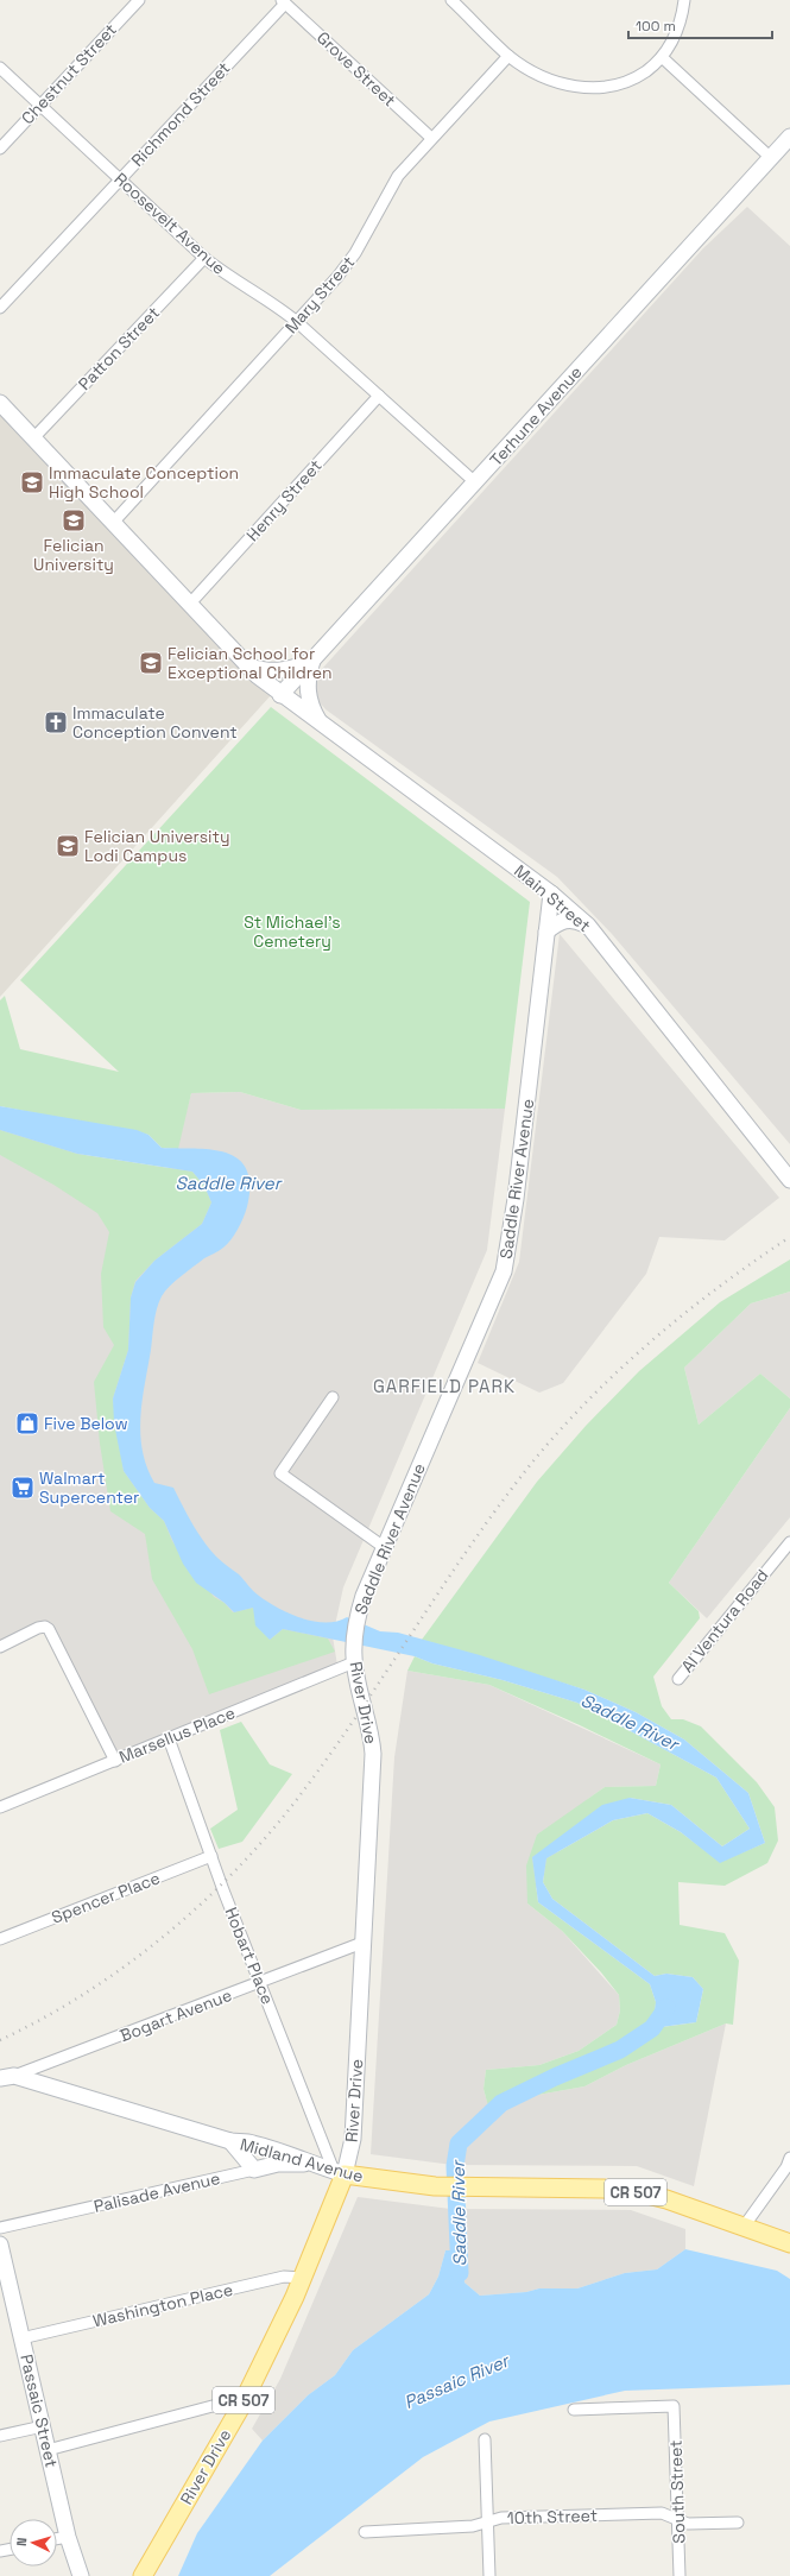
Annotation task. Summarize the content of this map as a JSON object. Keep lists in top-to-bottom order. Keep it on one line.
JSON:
{"streets":{"main road":["River Drive","Midland Avenue","CR 507"],"street":["Grove Street","Chestnut Street","Richmond Street","Roosevelt Avenue","Mary Street","Patton Street","Terhune Avenue","Henry Street","Main Street","Saddle River Avenue","Al Ventura Road","Marsellus Place","Spencer Place","Hobart Place","Bogart Avenue","Palisade Avenue","Washington Place","Passaic Street","South Street","10th Street"]},"crossings":[["Grove Street","Richmond Street"],["Grove Street","Mary Street"],["Chestnut Street","Roosevelt Avenue"],["Richmond Street","Roosevelt Avenue"],["Roosevelt Avenue","Mary Street"],["Roosevelt Avenue","Patton Street"],["Roosevelt Avenue","Terhune Avenue"],["Roosevelt Avenue","Henry Street"],["Mary Street","Main Street"],["Patton Street","Main Street"],["Terhune Avenue","Main Street"],["Henry Street","Main Street"],["Main Street","Saddle River Avenue"],["Saddle River Avenue","River Drive"],["River Drive","Marsellus Place"],["River Drive","Hobart Place"],["River Drive","Bogart Avenue"],["River Drive","Midland Avenue"],["River Drive","Washington Place"],["Marsellus Place","Hobart Place"],["Spencer Place","Hobart Place"],["Hobart Place","Bogart Avenue"],["Hobart Place","Midland Avenue"],["Bogart Avenue","Midland Avenue"],["Midland Avenue","Palisade Avenue"],["Washington Place","Passaic Street"],["South Street","10th Street"]],"districts":["GARFIELD PARK"],"water":["Saddle River","Passaic River"],"parks":["St Michael's Cemetery"],"places":{"school or university":["Immaculate Conception High School","Felician University","Felician School for Exceptional Children","Felician University Lodi Campus"],"church":["Immaculate Conception Convent"],"shop":["Five Below"],"supermarket":["Walmart Supercenter"]},"scale_bar":"100 m","north":"left"}
